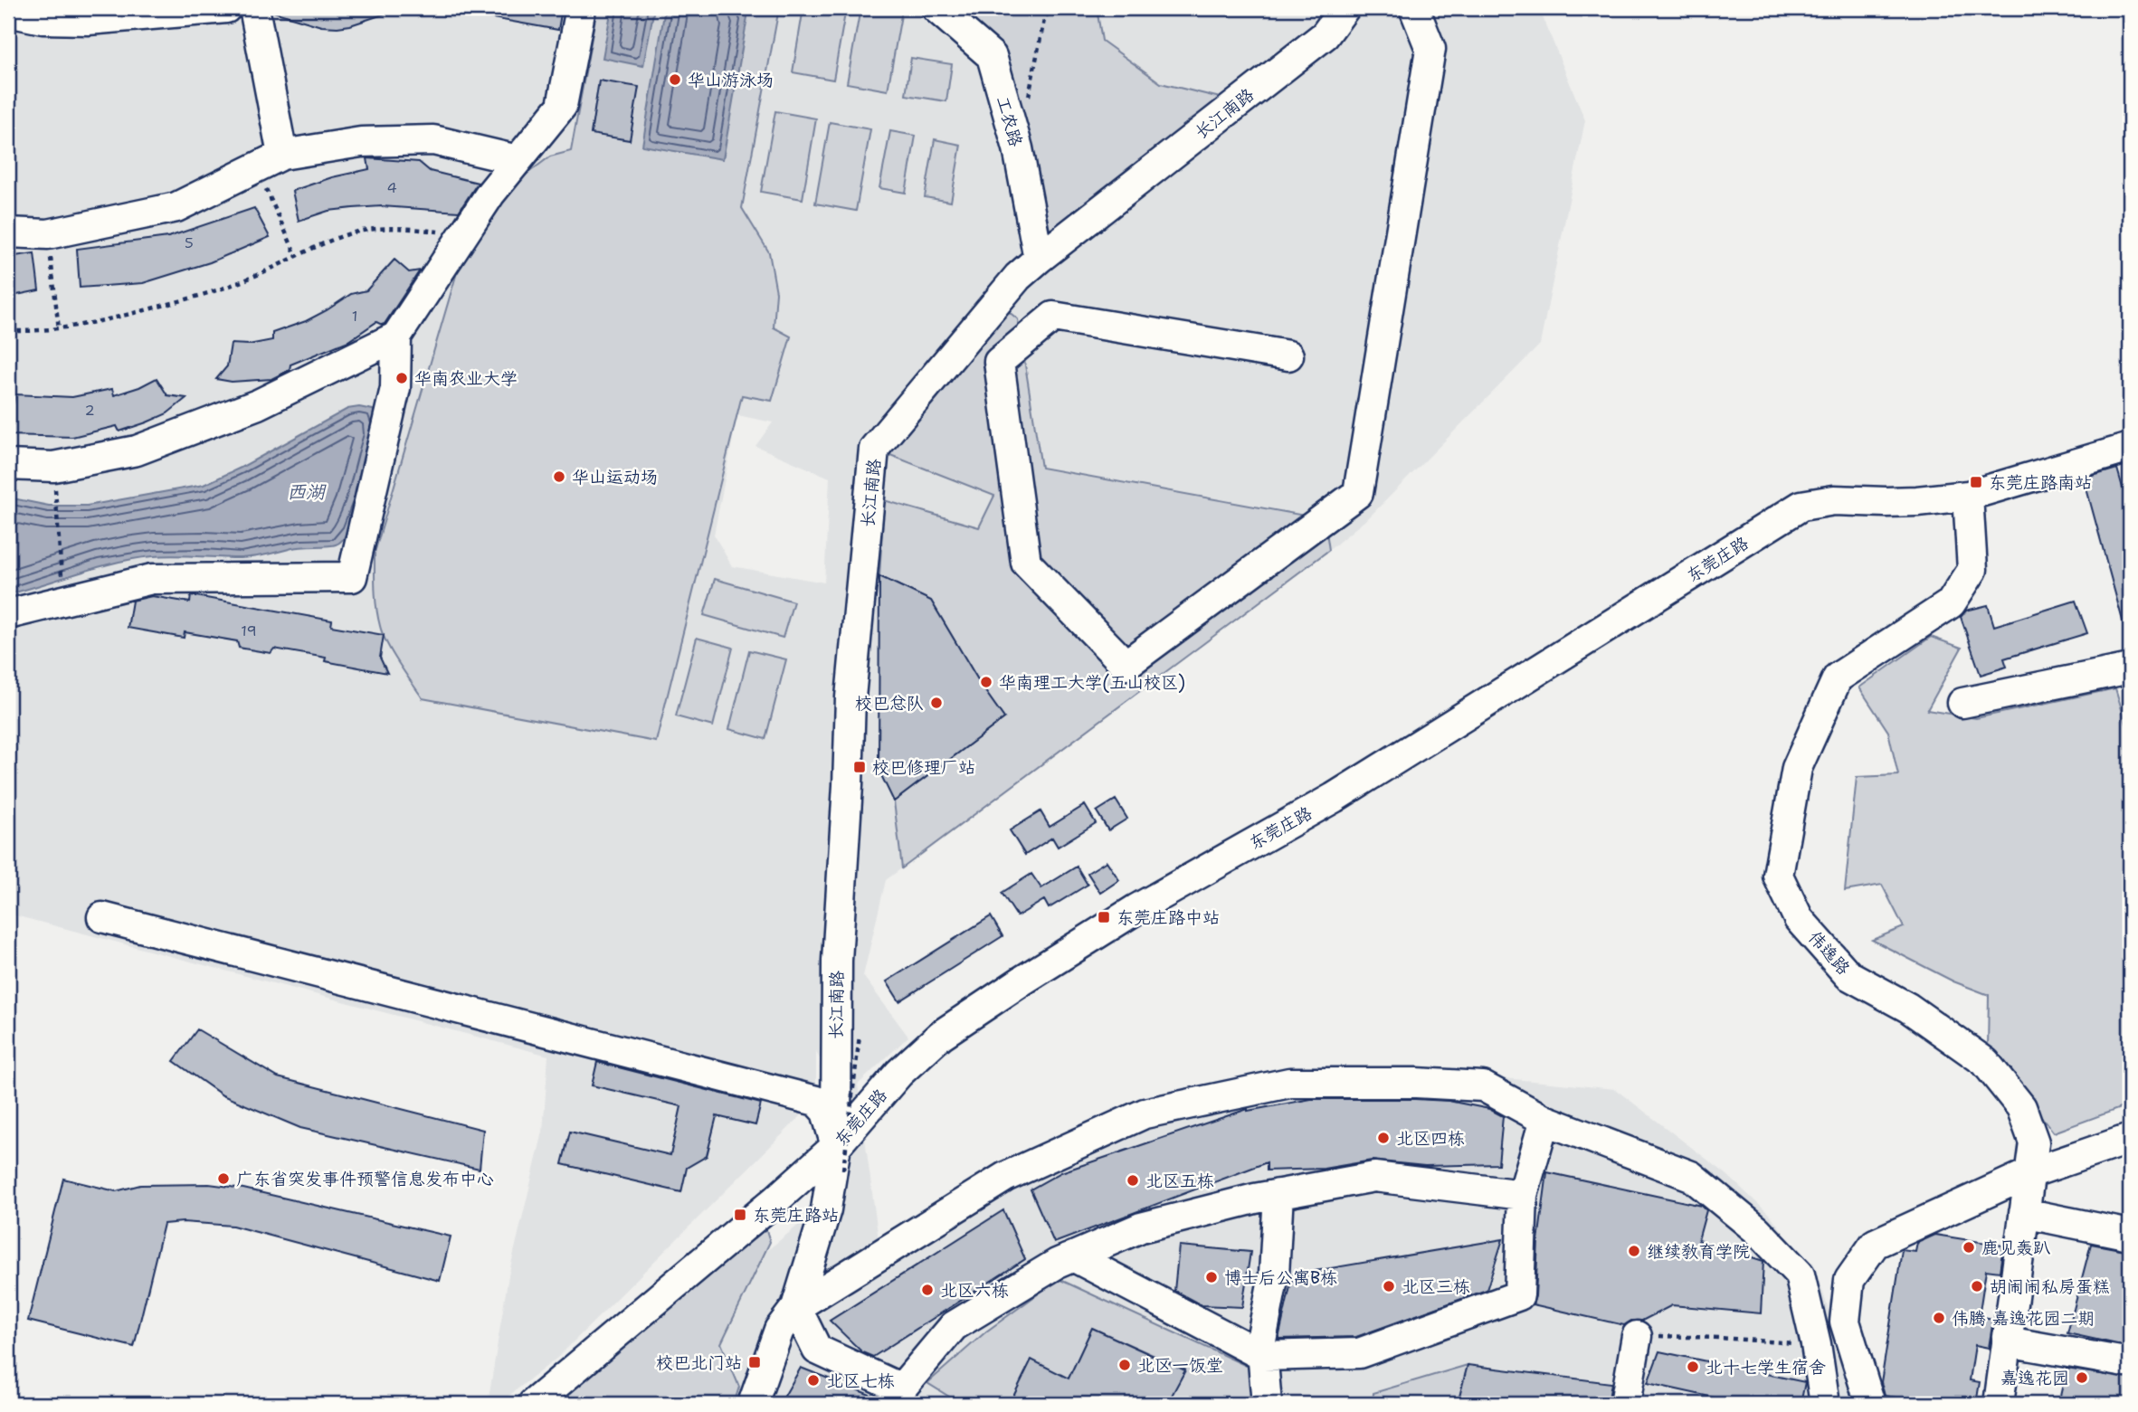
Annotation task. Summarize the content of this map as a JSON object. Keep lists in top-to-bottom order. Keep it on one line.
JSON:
{"streets":{"street":["长江南路","工农路","东莞庄路","伟逸路"]},"crossings":[["长江南路","工农路"],["长江南路","东莞庄路"],["东莞庄路","伟逸路"]],"water":["西湖"],"places":{"other":["华山游泳场","华南农业大学","华山运动场","华南理工大学(五山校区)","校巴总队","北区四栋","广东省突发事件预警信息发布中心","北区五栋","鹿见轰趴","继续教育学院","博士后公寓B栋","北区三栋","胡闹闹私房蛋糕","北区六栋","伟腾 嘉逸花园二期","北区一饭堂","北十七学生宿舍","嘉逸花园","北区七栋"],"transit":["东莞庄路南站","校巴修理厂站","东莞庄路中站","东莞庄路站","校巴北门站"]},"house_numbers":["4","5","1","2","19"]}
